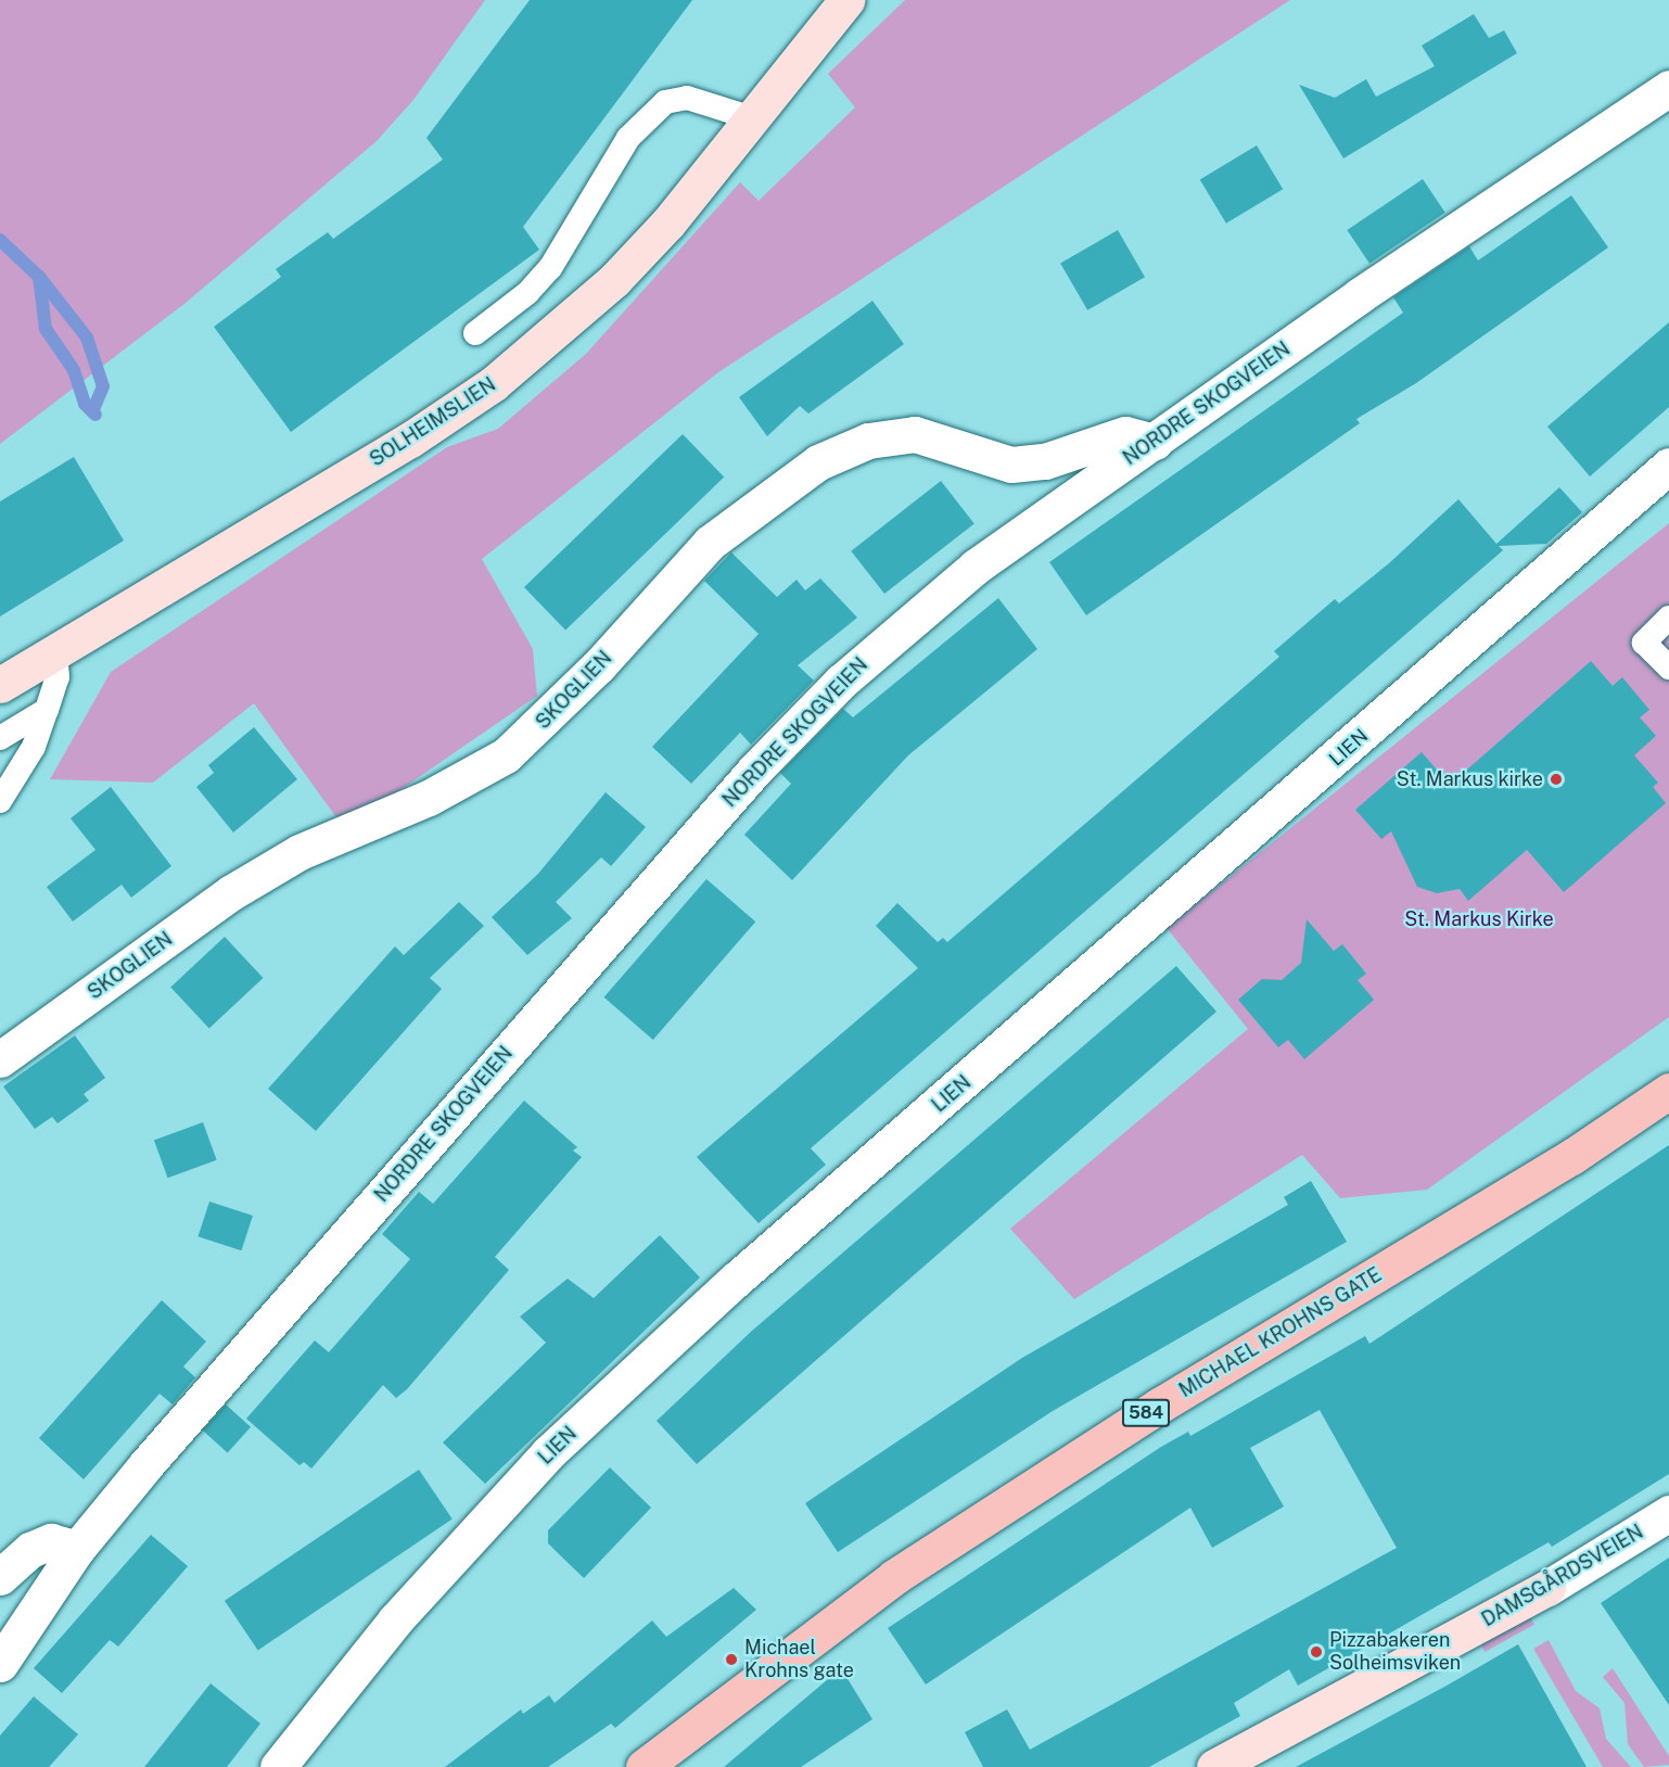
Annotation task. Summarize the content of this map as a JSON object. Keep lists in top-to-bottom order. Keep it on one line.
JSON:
{"streets":{"main road":["MICHAEL KROHNS GATE","584"],"street":["NORDRE SKOGVEIEN","SOLHEIMSLIEN","SKOGLIEN","LIEN","DAMSGÅRDSVEIEN"]},"crossings":[["NORDRE SKOGVEIEN","SKOGLIEN"]],"parks":["St. Markus Kirke"],"places":["St. Markus kirke","Pizzabakeren Solheimsviken","Michael Krohns gate"]}
